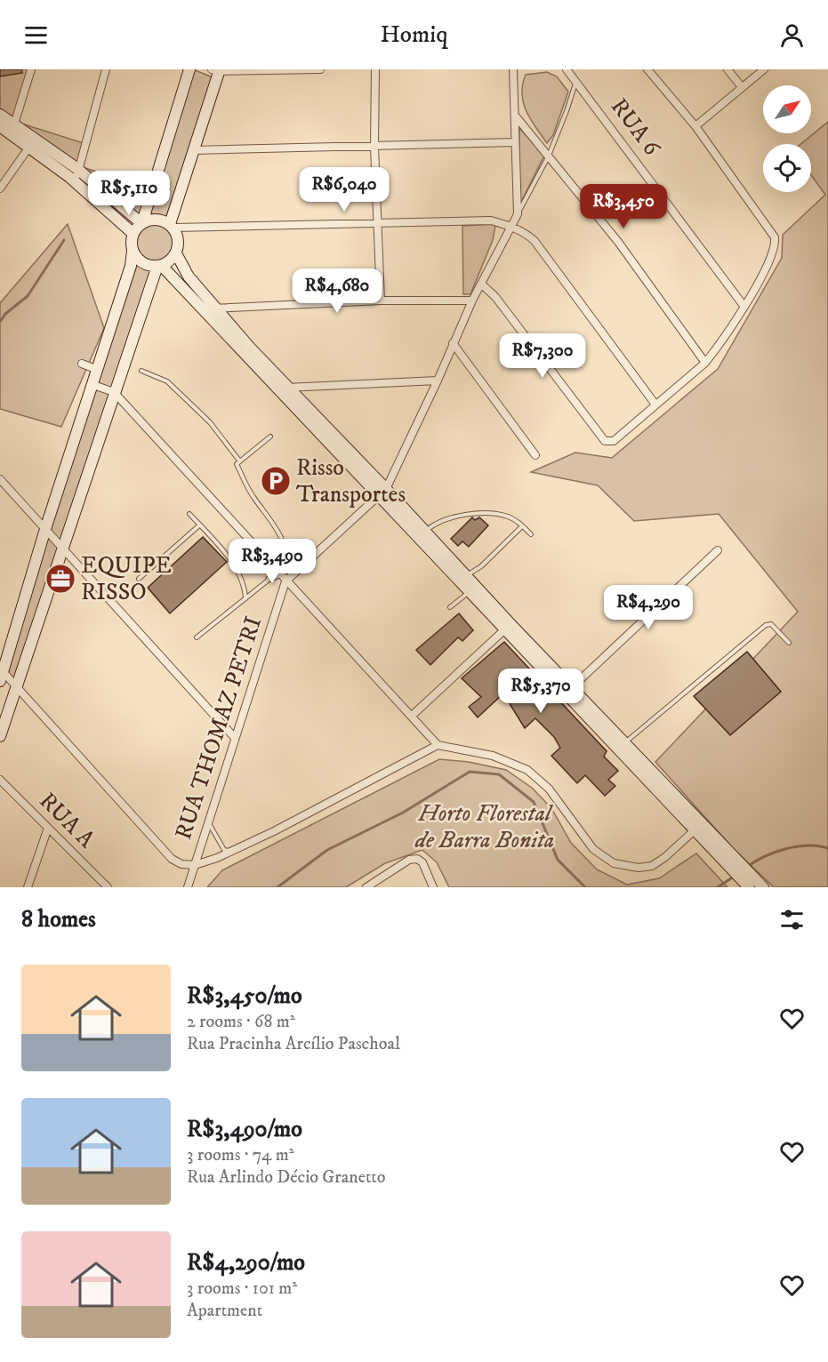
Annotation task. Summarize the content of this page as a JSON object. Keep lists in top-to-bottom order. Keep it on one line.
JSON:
{"streets":{"street":["RUA 6","RUA THOMAZ PETRI","RUA A"]},"parks":["Horto Florestal de Barra Bonita"],"places":{"parking":["Risso Transportes"],"office":["EQUIPE RISSO"]},"north":"top right","page":{"header":"Homiq","price":["R$6,040","R$5,110","R$3,450","R$4,680","R$7,300","R$3,490","R$4,290","R$5,370"],"heading":"8 homes","list":[{"name":"R$3,450/mo","note":"2 rooms · 68 m² · Rua Pracinha Arcílio Paschoal"},{"name":"R$3,490/mo","note":"3 rooms · 74 m² · Rua Arlindo Décio Granetto"},{"name":"R$4,290/mo","note":"3 rooms · 101 m² · Apartment"}]}}
